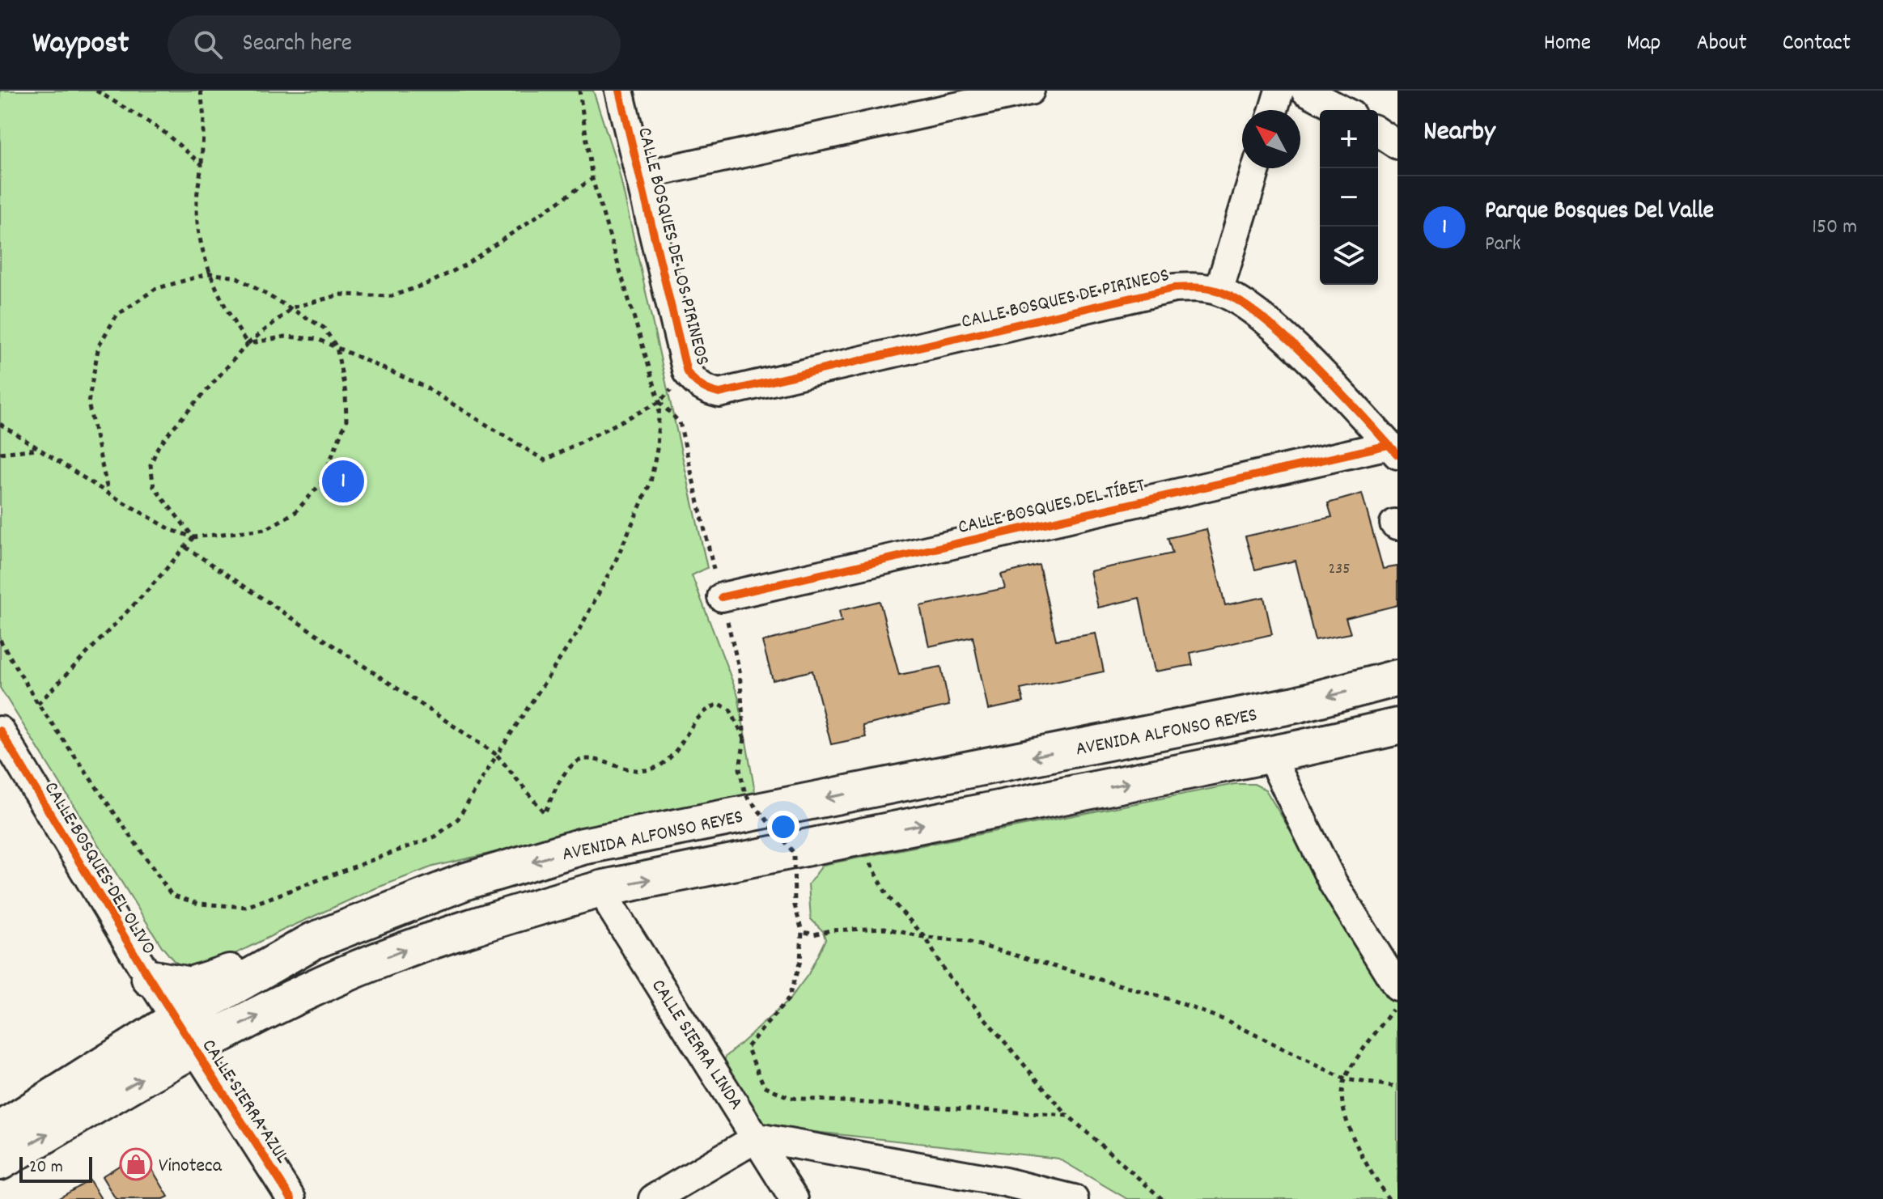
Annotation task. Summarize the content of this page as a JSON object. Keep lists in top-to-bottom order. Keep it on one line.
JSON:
{"streets":{"main road":["AVENIDA ALFONSO REYES"],"street":["CALLE BOSQUES DE LOS PIRINEOS","CALLE BOSQUES DE PIRINEOS","CALLE BOSQUES DEL TÍBET","CALLE BOSQUES DEL OLIVO","CALLE SIERRA LINDA","CALLE SIERRA AZUL"]},"crossings":[["CALLE BOSQUES DE LOS PIRINEOS","CALLE BOSQUES DE PIRINEOS"],["CALLE BOSQUES DE PIRINEOS","CALLE BOSQUES DEL TÍBET"],["AVENIDA ALFONSO REYES","CALLE BOSQUES DEL OLIVO"],["AVENIDA ALFONSO REYES","CALLE SIERRA LINDA"],["AVENIDA ALFONSO REYES","CALLE SIERRA AZUL"],["CALLE BOSQUES DEL OLIVO","CALLE SIERRA AZUL"]],"places":{"shop":["Vinoteca"]},"house_numbers":["235"],"scale_bar":"20 m","north":"top left","page":{"header":"Waypost","search":"Search here","nav":["Home","Map","About","Contact"],"heading":"Nearby","map_buttons":["+","−"],"list":[{"mark":"1","name":"Parque Bosques Del Valle","note":"Park","value":"150 m"}],"pins":"1","scale":"20 m"}}
